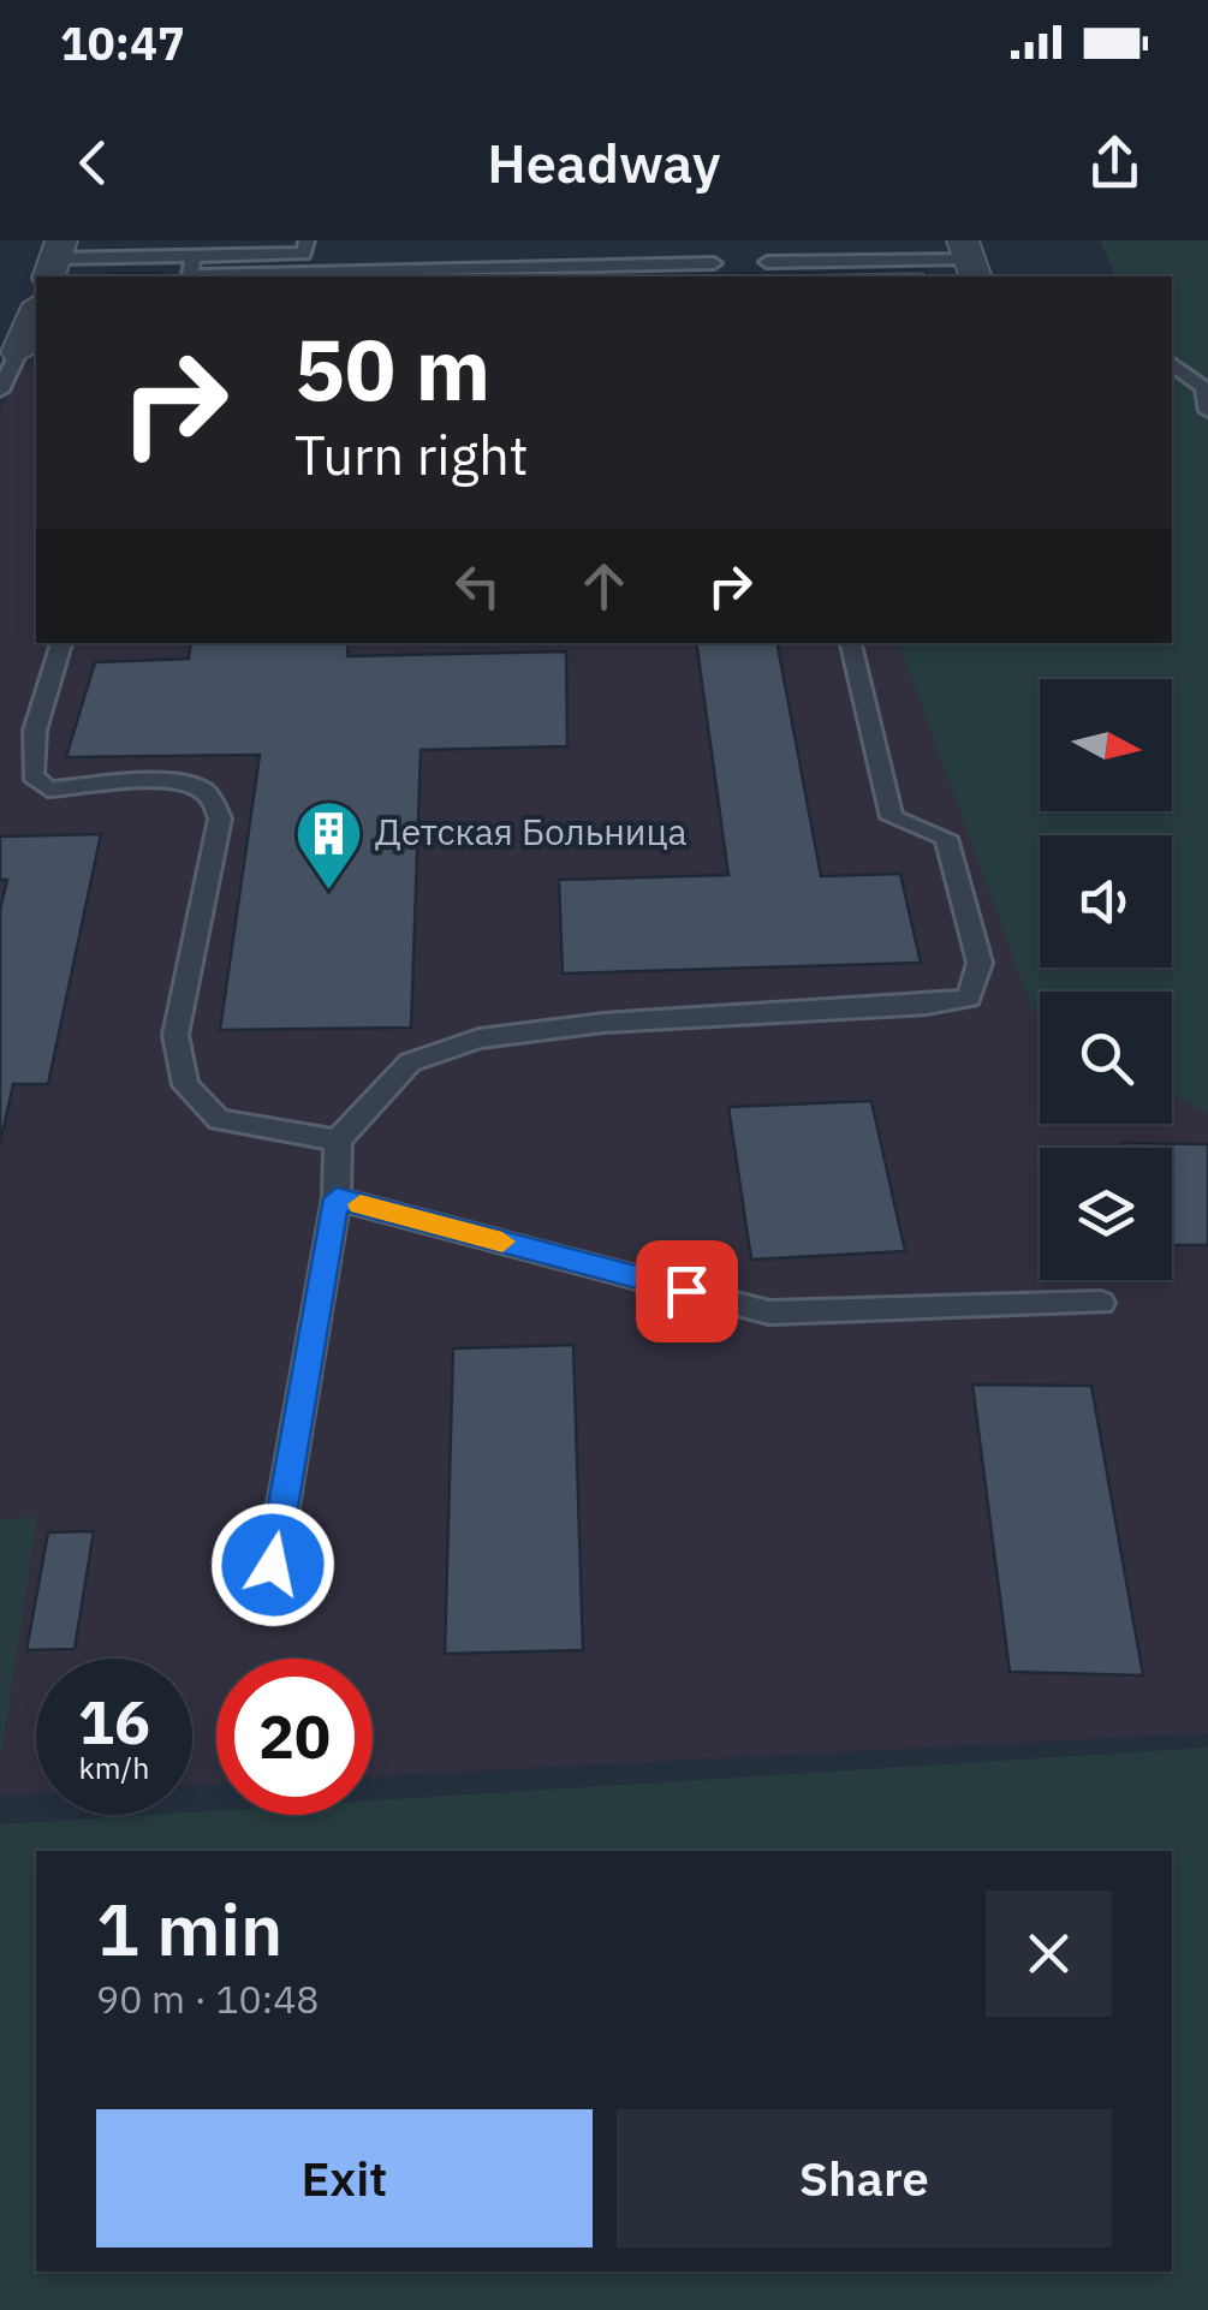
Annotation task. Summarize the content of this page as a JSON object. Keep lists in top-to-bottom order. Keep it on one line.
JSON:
{"places":{"building":["Детская Больница"]},"north":"right","page":{"status":"10:47","header":"Headway","turn":["50 m","Turn right"],"speed":"16 km/h","limit":"20","heading":["1 min","90 m · 10:48"],"buttons":["Exit","Share"]}}
